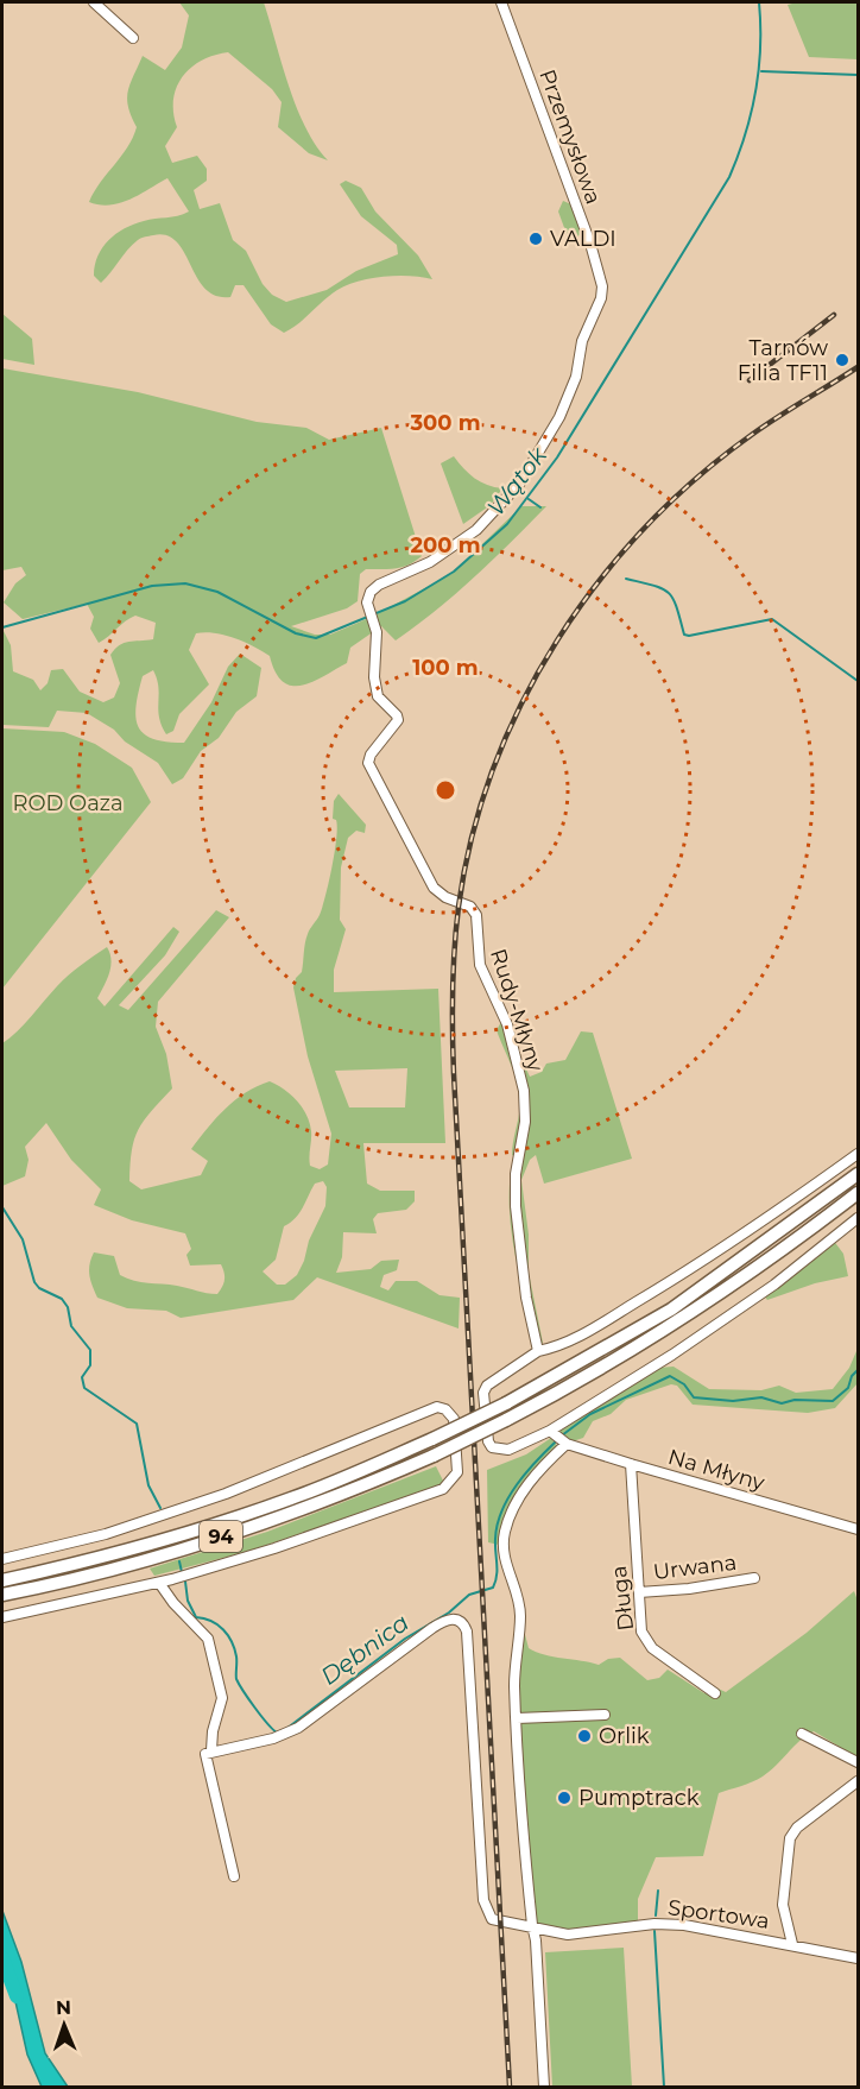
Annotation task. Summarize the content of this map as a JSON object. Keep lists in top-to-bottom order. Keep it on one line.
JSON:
{"streets":{"main road":["94"],"street":["Przemysłowa","Rudy-Młyny","Na Młyny","Urwana","Długa","Sportowa"]},"crossings":[["Przemysłowa","Rudy-Młyny"],["Na Młyny","Długa"],["Urwana","Długa"]],"water":["Wątok","Dębnica"],"parks":["ROD Oaza"],"places":["VALDI","Tarnów Filia TF11","Orlik","Pumptrack"],"north":"top","rings":["300 m","200 m","100 m"]}
